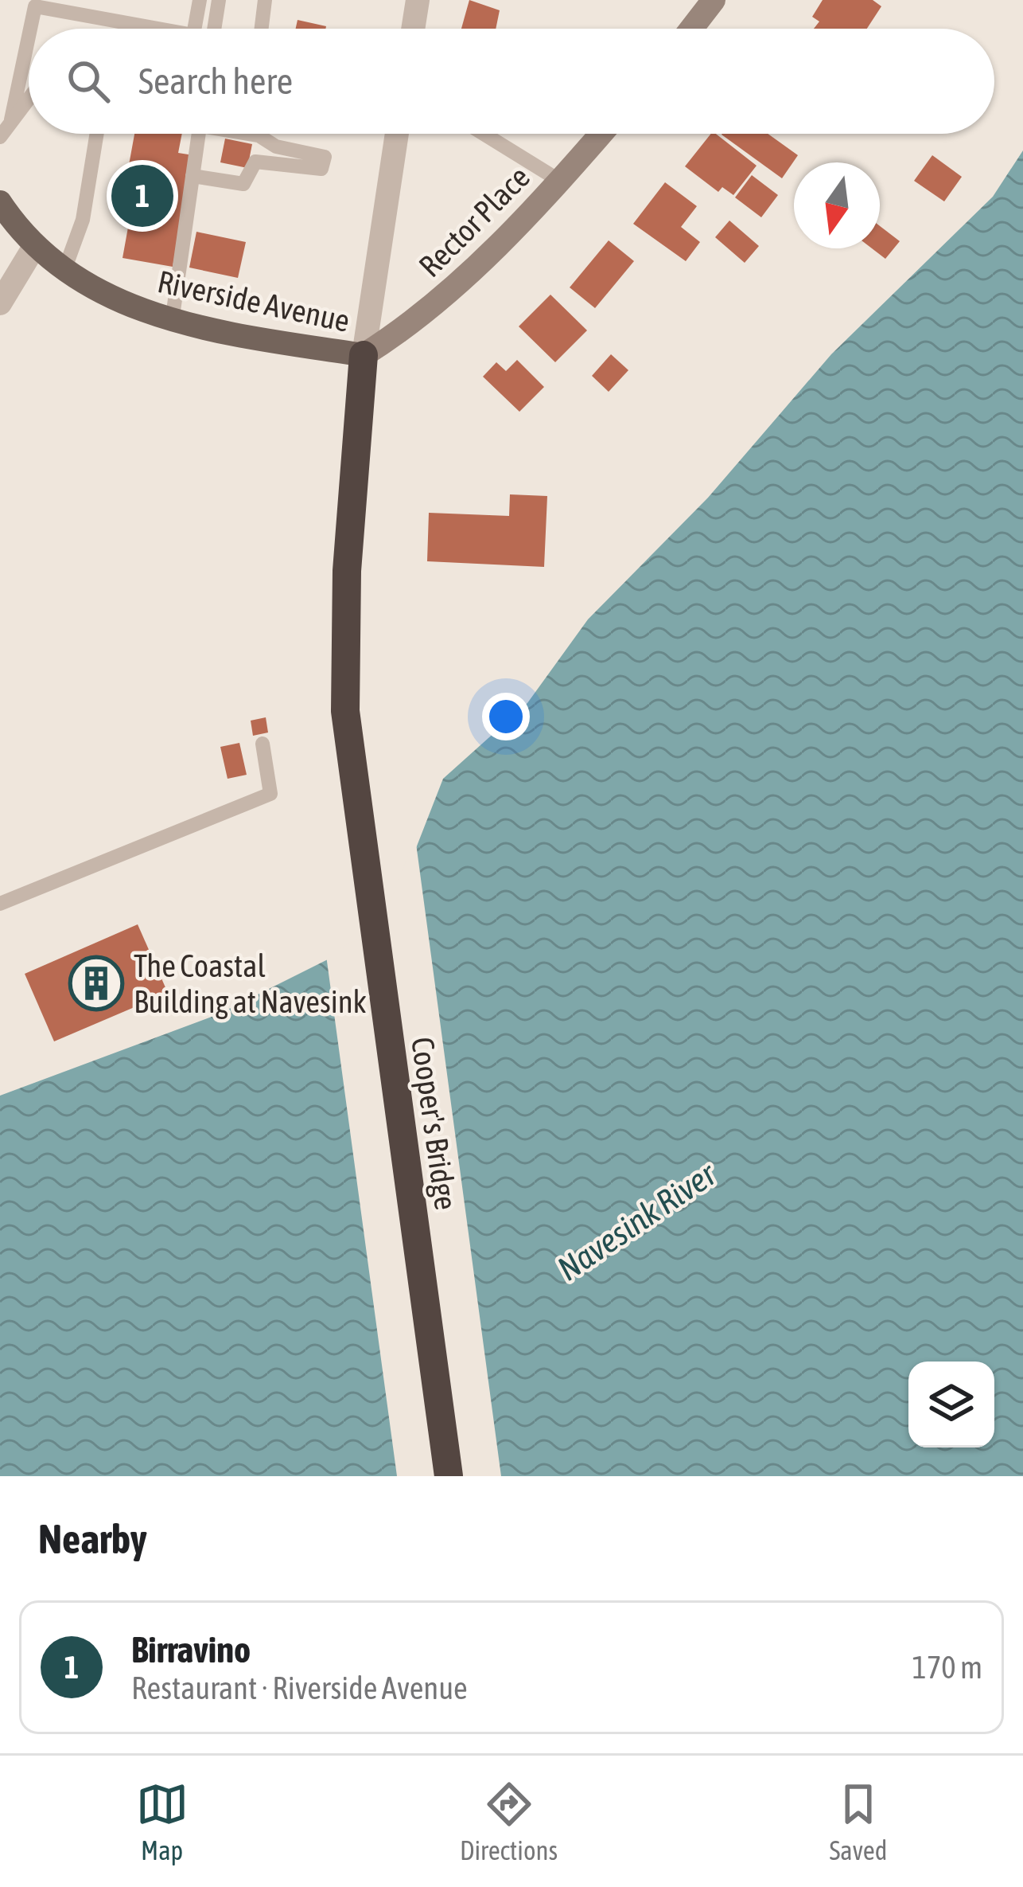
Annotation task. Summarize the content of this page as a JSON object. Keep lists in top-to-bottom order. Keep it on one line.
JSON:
{"streets":{"highway":["Cooper's Bridge"],"main road":["Rector Place","Riverside Avenue"]},"crossings":[["Rector Place","Riverside Avenue"],["Rector Place","Cooper's Bridge"],["Riverside Avenue","Cooper's Bridge"]],"water":["Navesink River"],"places":{"building":["The Coastal Building at Navesink"]},"north":"bottom","page":{"search":"Search here","pins":"1","heading":"Nearby","list":[{"mark":"1","name":"Birravino","note":"Restaurant · Riverside Avenue","value":"170 m"}],"nav":["Map","Directions","Saved"]}}
